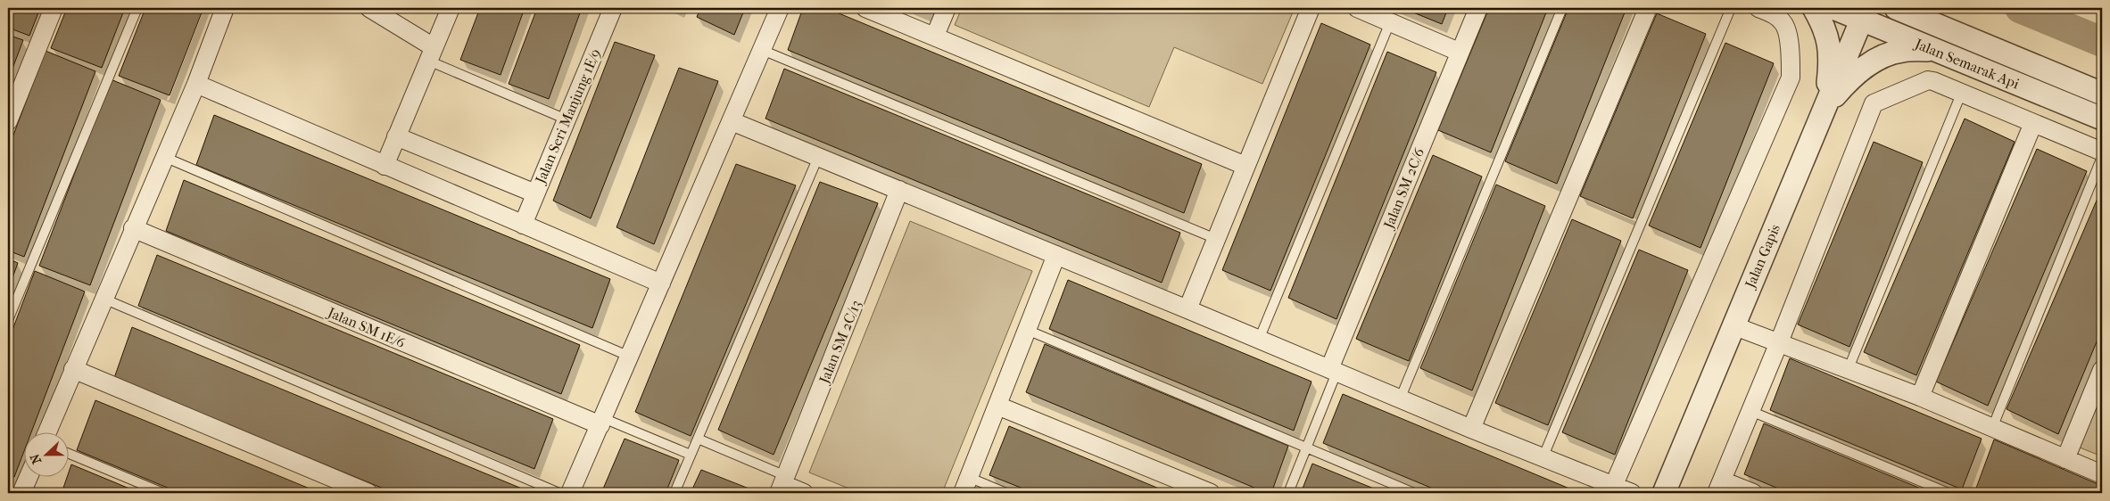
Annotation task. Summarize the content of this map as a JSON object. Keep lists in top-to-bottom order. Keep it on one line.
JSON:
{"streets":{"street":["Jalan Semarak Api","Jalan Seri Manjung 1E/9","Jalan SM 2C/6","Jalan Gapis","Jalan SM 1E/6","Jalan SM 2C/13"]},"crossings":[["Jalan Semarak Api","Jalan Gapis"]],"north":"left"}
